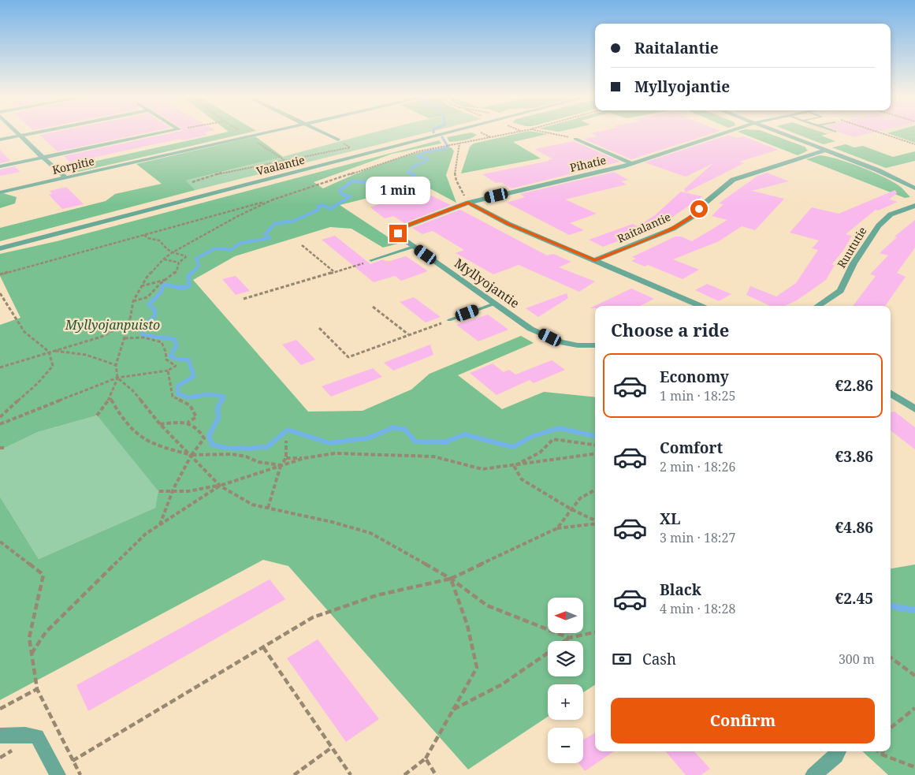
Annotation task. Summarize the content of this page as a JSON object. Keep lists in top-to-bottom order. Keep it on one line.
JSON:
{"streets":{"street":["Pihatie","Korpitie","Vaalantie","Raitalantie","Ruututie","Myllyojantie"]},"crossings":[["Pihatie","Myllyojantie"]],"parks":["Myllyojanpuisto"],"north":"left","page":{"banner":["Raitalantie","Myllyojantie"],"bubble":"1 min","heading":"Choose a ride","list":[{"name":"Economy","note":"1 min · 18:25","value":"€2.86"},{"name":"Comfort","note":"2 min · 18:26","value":"€3.86"},{"name":"XL","note":"3 min · 18:27","value":"€4.86"},{"name":"Black","note":"4 min · 18:28","value":"€2.45"}],"map_buttons":["+","−"],"pay":["Cash","300 m"],"buttons":"Confirm"}}
